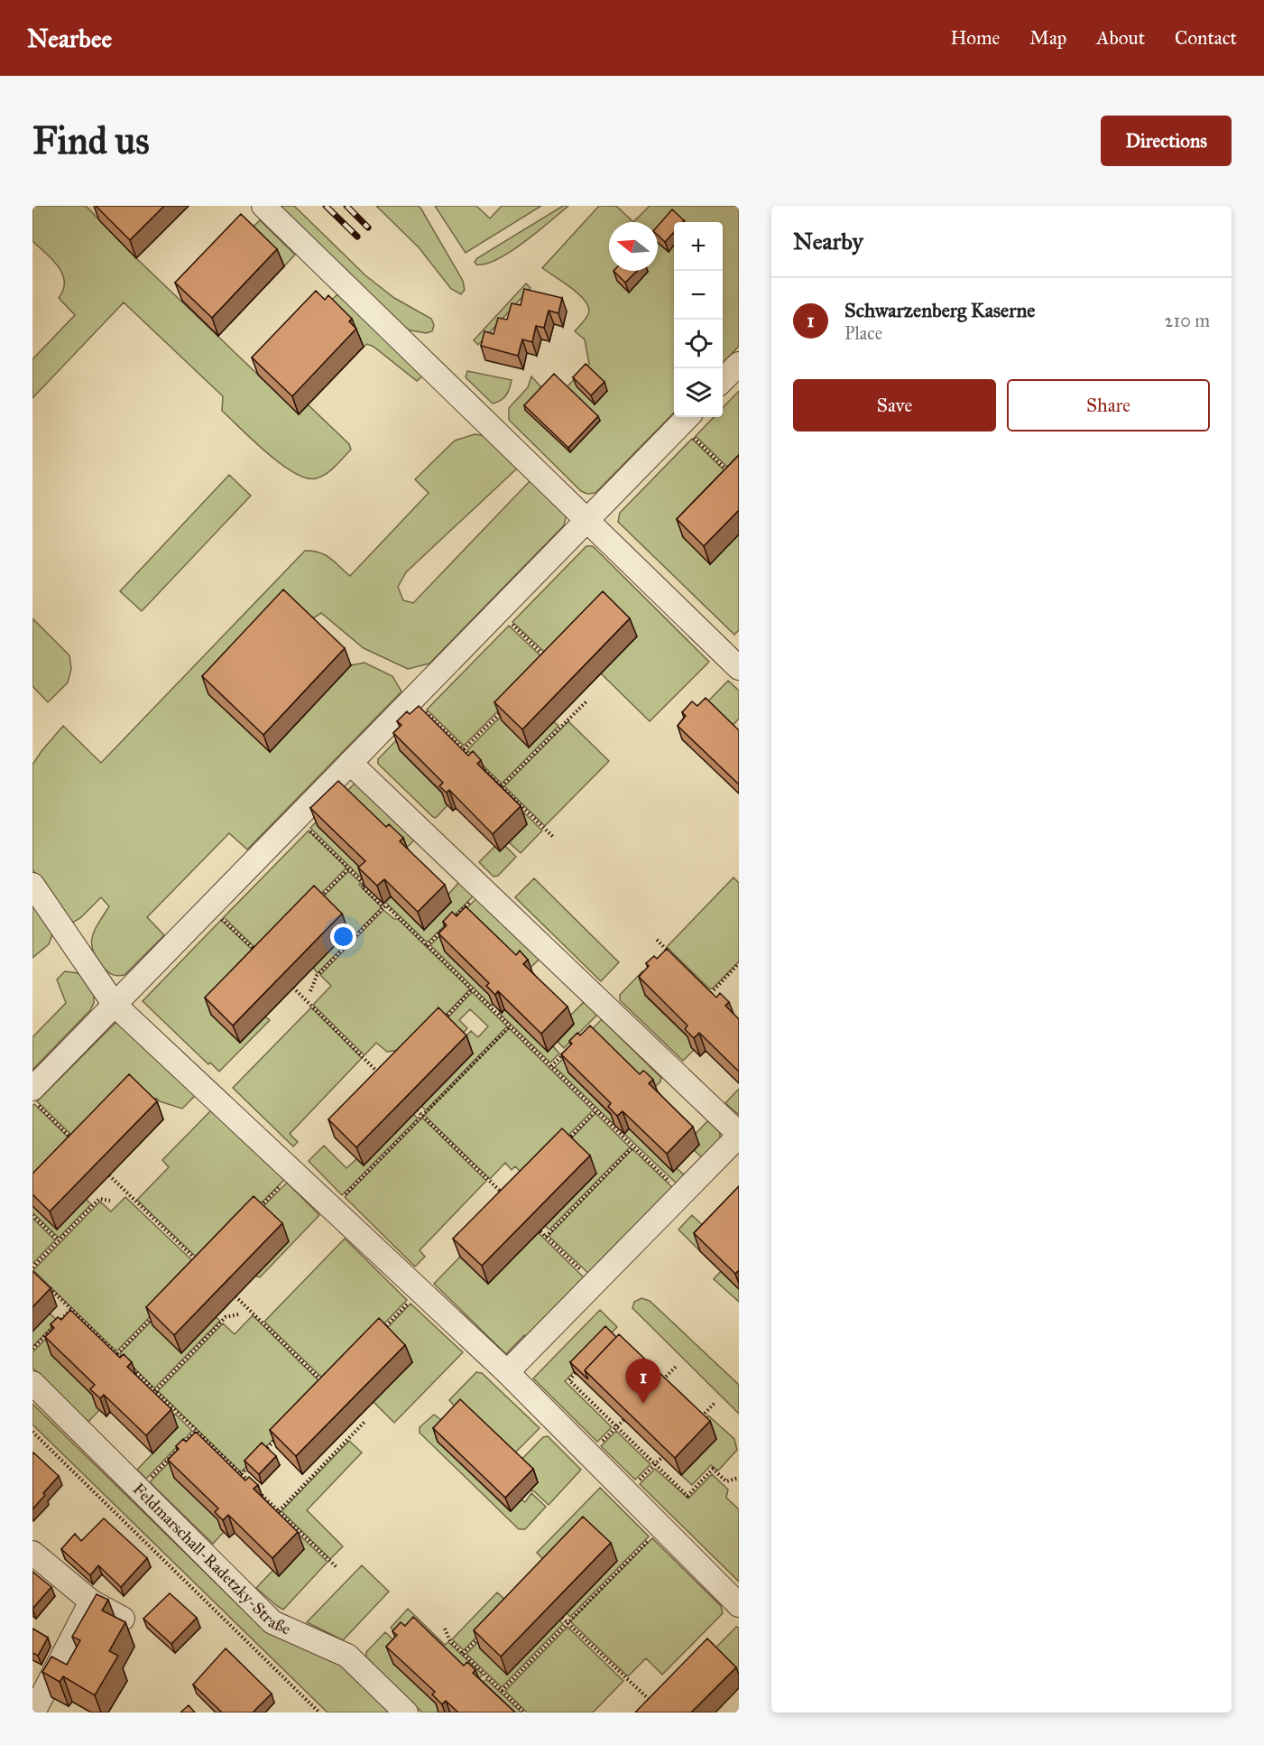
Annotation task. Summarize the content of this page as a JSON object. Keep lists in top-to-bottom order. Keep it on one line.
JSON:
{"streets":{"street":["Feldmarschall-Radetzky-Straße"]},"north":"left","page":{"header":"Nearbee","nav":["Home","Map","About","Contact"],"buttons":["Directions",["Save","Share"]],"title":"Find us","heading":"Nearby","map_buttons":["+","−"],"list":[{"mark":"1","name":"Schwarzenberg Kaserne","note":"Place","value":"210 m"}],"pins":"1"}}
